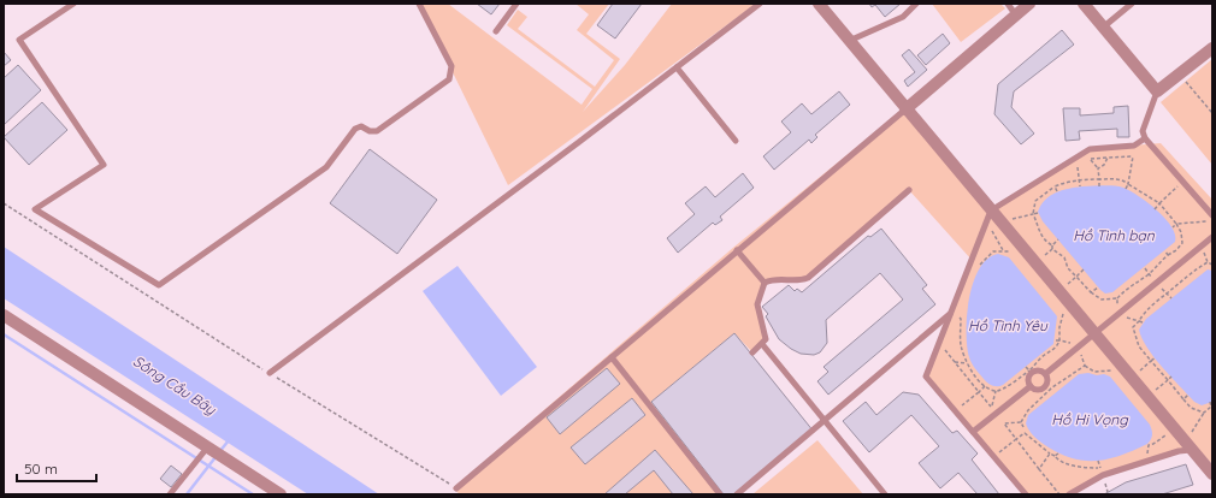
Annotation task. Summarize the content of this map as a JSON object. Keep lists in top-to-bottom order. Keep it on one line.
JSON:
{"water":["Hồ Tình bạn","Hồ Tình Yêu","Sông Cầu Bây","Hồ Hi Vọng"],"scale_bar":"50 m"}
